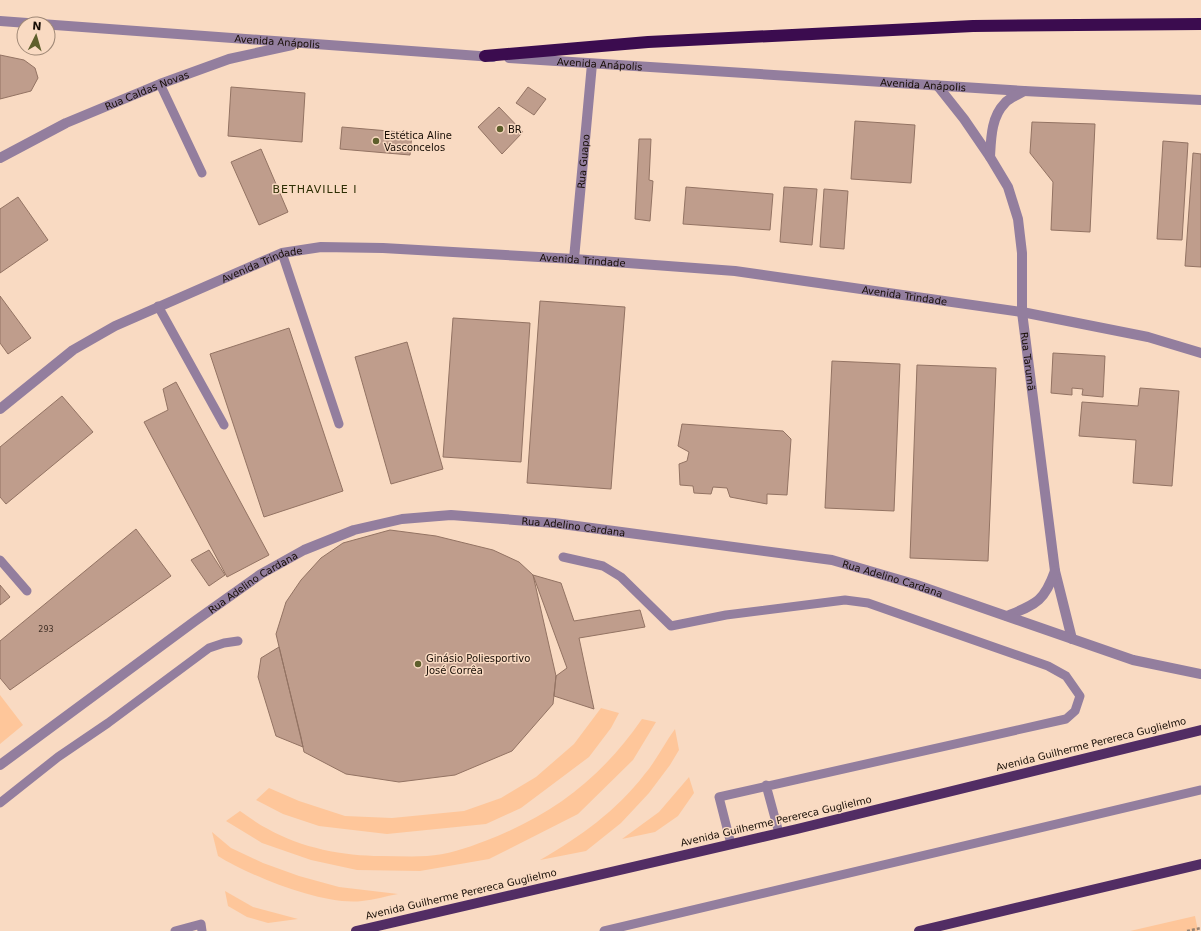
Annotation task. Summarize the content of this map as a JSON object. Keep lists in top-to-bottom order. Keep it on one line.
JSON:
{"streets":{"main road":["Avenida Guilherme Perereca Guglielmo"],"street":["Avenida Anápolis","Rua Caldas Novas","Rua Guapo","Avenida Trindade","Rua Tarumã","Rua Adelino Cardana"]},"crossings":[["Avenida Anápolis","Rua Caldas Novas"],["Avenida Anápolis","Rua Guapo"],["Avenida Anápolis","Rua Tarumã"],["Rua Guapo","Avenida Trindade"],["Avenida Trindade","Rua Tarumã"],["Rua Tarumã","Rua Adelino Cardana"]],"districts":["BETHAVILLE I"],"places":["BR","Estética Aline Vasconcelos","Ginásio Poliesportivo José Corrêa"],"house_numbers":["293"],"north":"top"}
